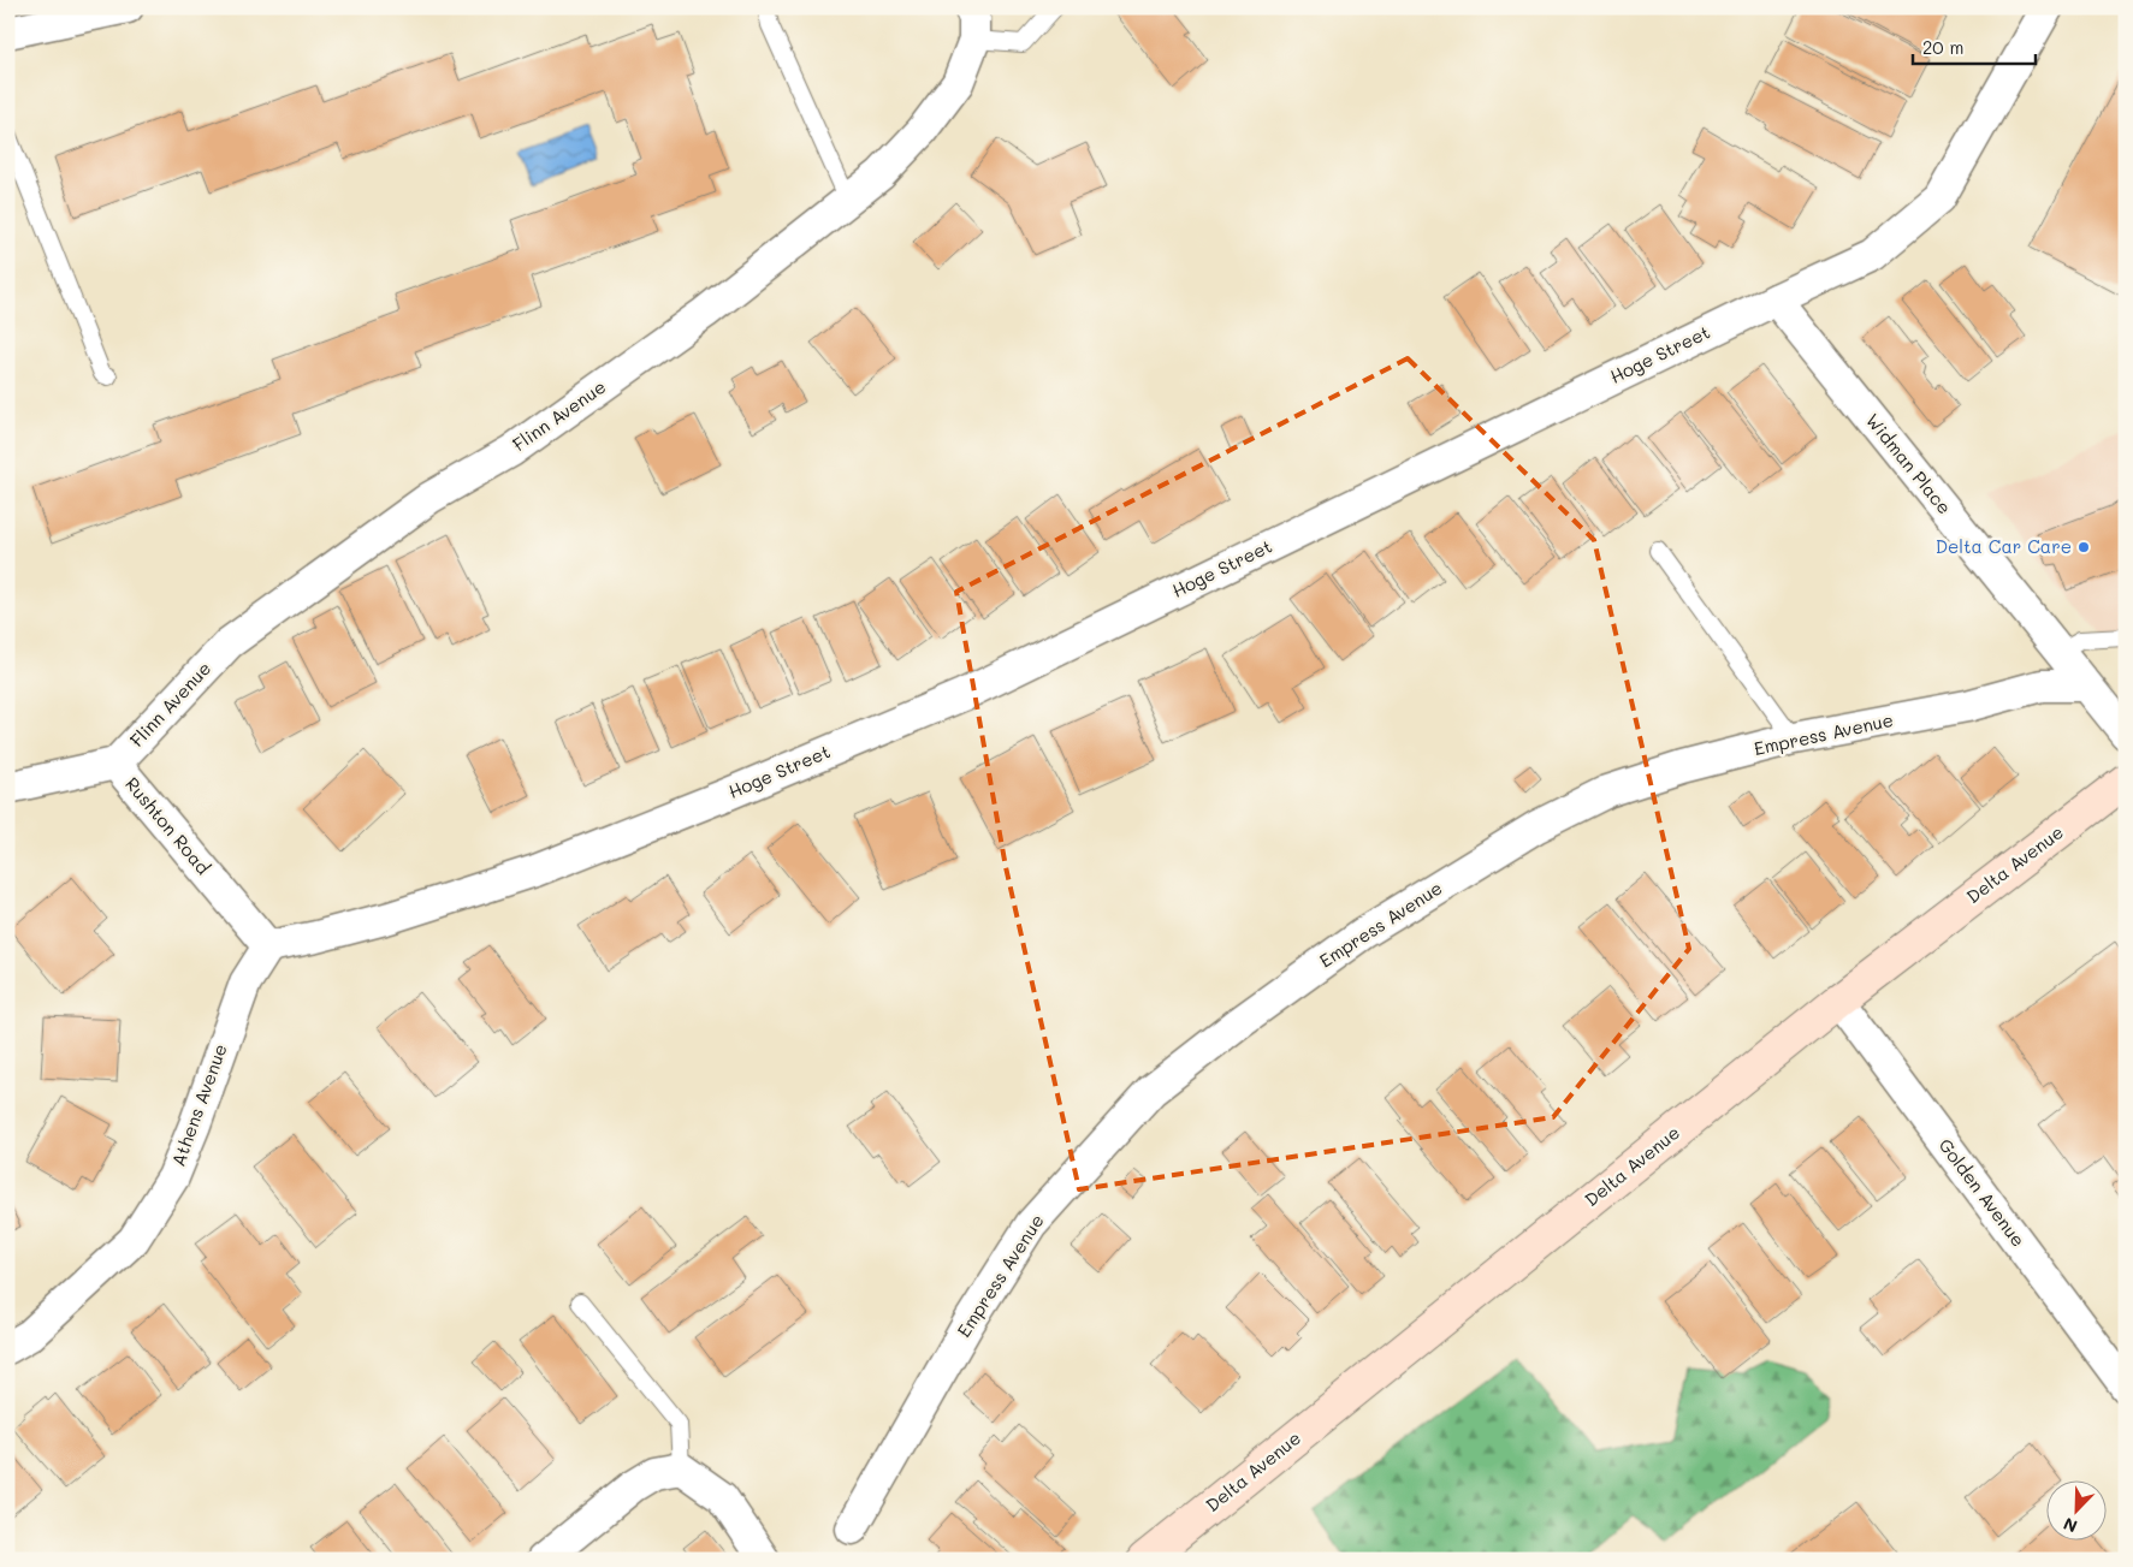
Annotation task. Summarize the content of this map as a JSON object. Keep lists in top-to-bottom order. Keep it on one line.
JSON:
{"streets":{"main road":["Delta Avenue"],"street":["Hoge Street","Flinn Avenue","Widman Place","Empress Avenue","Rushton Road","Athens Avenue","Golden Avenue"]},"crossings":[["Hoge Street","Widman Place"],["Hoge Street","Rushton Road"],["Hoge Street","Athens Avenue"],["Flinn Avenue","Rushton Road"],["Widman Place","Empress Avenue"],["Rushton Road","Athens Avenue"],["Delta Avenue","Golden Avenue"]],"places":["Delta Car Care"],"scale_bar":"20 m","north":"bottom left"}
